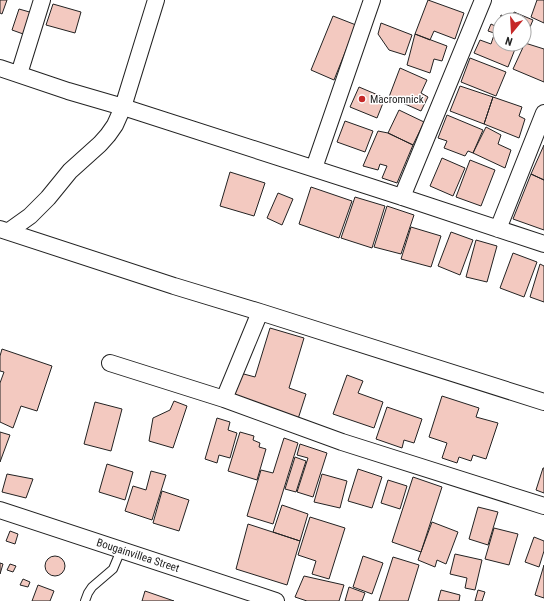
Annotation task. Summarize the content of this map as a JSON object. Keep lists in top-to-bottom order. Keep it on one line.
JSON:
{"streets":{"street":["Bougainvillea Street"]},"places":["Macromnick"],"north":"bottom"}
